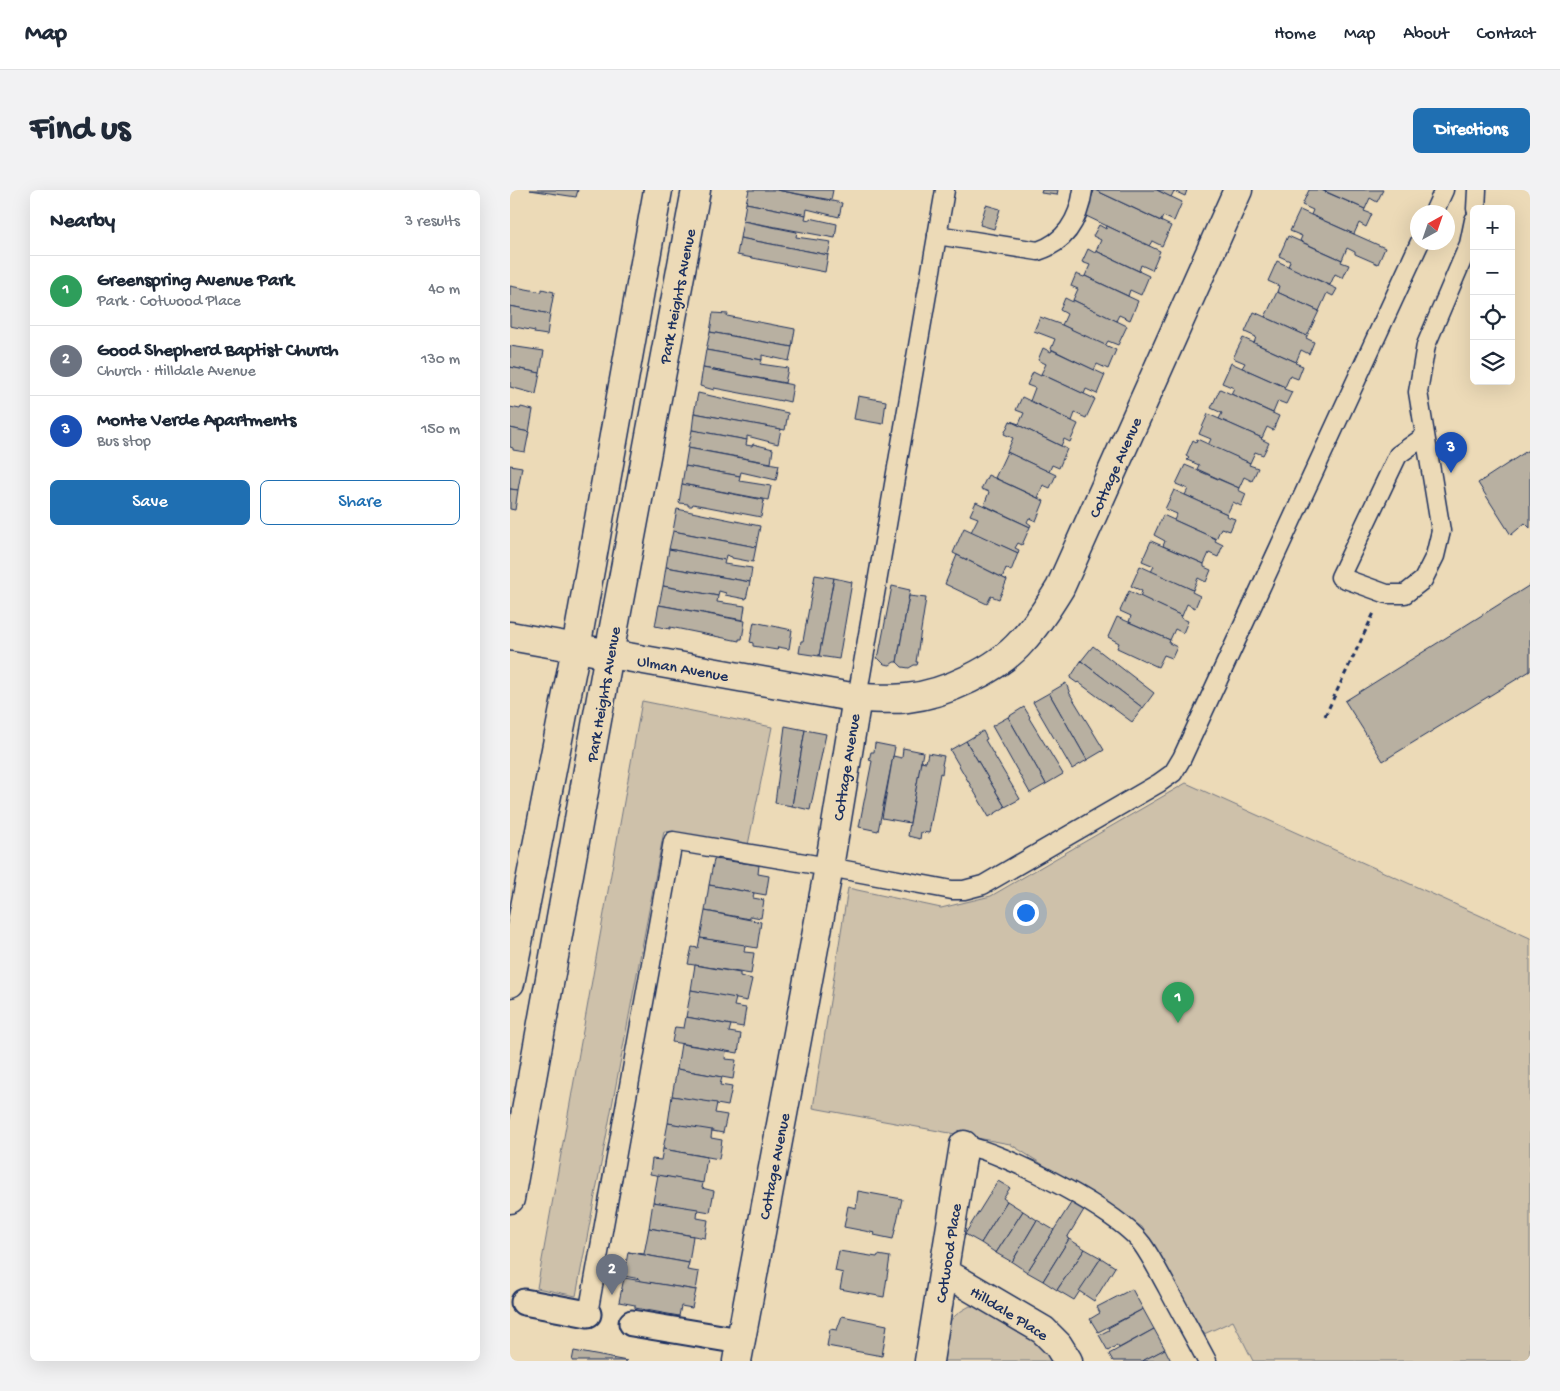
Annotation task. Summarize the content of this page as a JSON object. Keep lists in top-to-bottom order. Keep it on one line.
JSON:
{"streets":{"street":["Park Heights Avenue","Cottage Avenue","Ulman Avenue","Cotwood Place","Hilldale Place"]},"crossings":[["Park Heights Avenue","Ulman Avenue"],["Cottage Avenue","Ulman Avenue"],["Cotwood Place","Hilldale Place"]],"north":"top right","page":{"header":"Map","nav":["Home","Map","About","Contact"],"buttons":["Directions",["Save","Share"]],"title":"Find us","heading":["Nearby","3 results"],"map_buttons":["+","−"],"list":[{"mark":"1","name":"Greenspring Avenue Park","note":"Park · Cotwood Place","value":"40 m"},{"mark":"2","name":"Good Shepherd Baptist Church","note":"Church · Hilldale Avenue","value":"130 m"},{"mark":"3","name":"Monte Verde Apartments","note":"Bus stop","value":"150 m"}],"pins":["3","1","2"]}}
